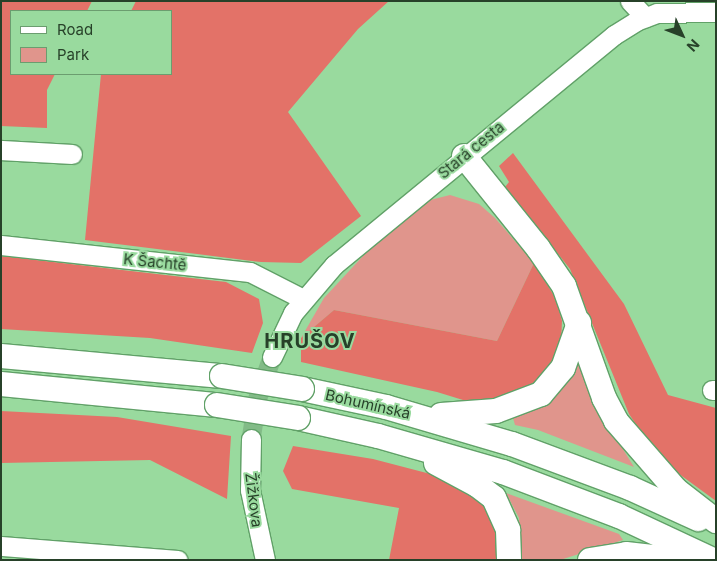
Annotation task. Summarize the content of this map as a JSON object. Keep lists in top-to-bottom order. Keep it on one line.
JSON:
{"streets":{"main road":["Bohumínská"],"street":["Stará cesta","K Šachtě","Žižkova"]},"crossings":[["Stará cesta","K Šachtě"]],"districts":["HRUŠOV"],"legend":["Road","Park"],"north":"bottom right"}
